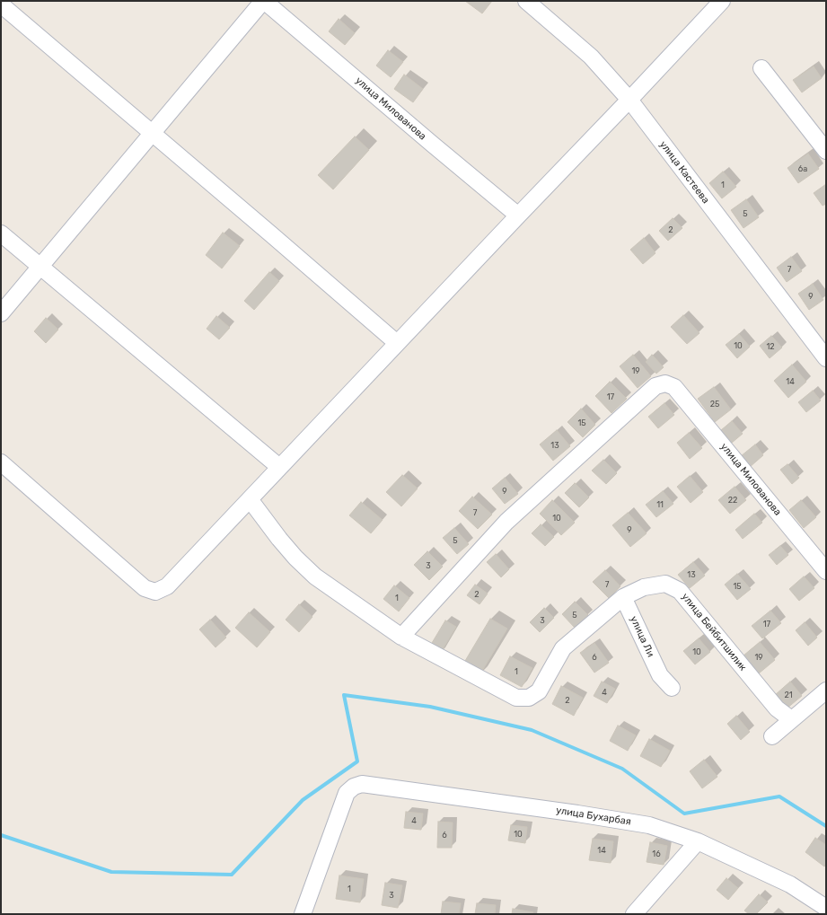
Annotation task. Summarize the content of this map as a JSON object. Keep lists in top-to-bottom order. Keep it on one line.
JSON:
{"streets":{"street":["улица Милованова","улица Кастеева","улица Бейбитшилик","улица Ли","улица Бухарбая"]},"crossings":[["улица Милованова","улица Бейбитшилик"],["улица Бейбитшилик","улица Ли"]],"house_numbers":["6а","1","5","2","7","9","10","12","19","14","17","25","15","13","9","22","11","7","10","9","5","3","13","7","15","2","1","5","3","17","10","6","19","1","4","21","2","4","10","6","14","16","1","3"]}
